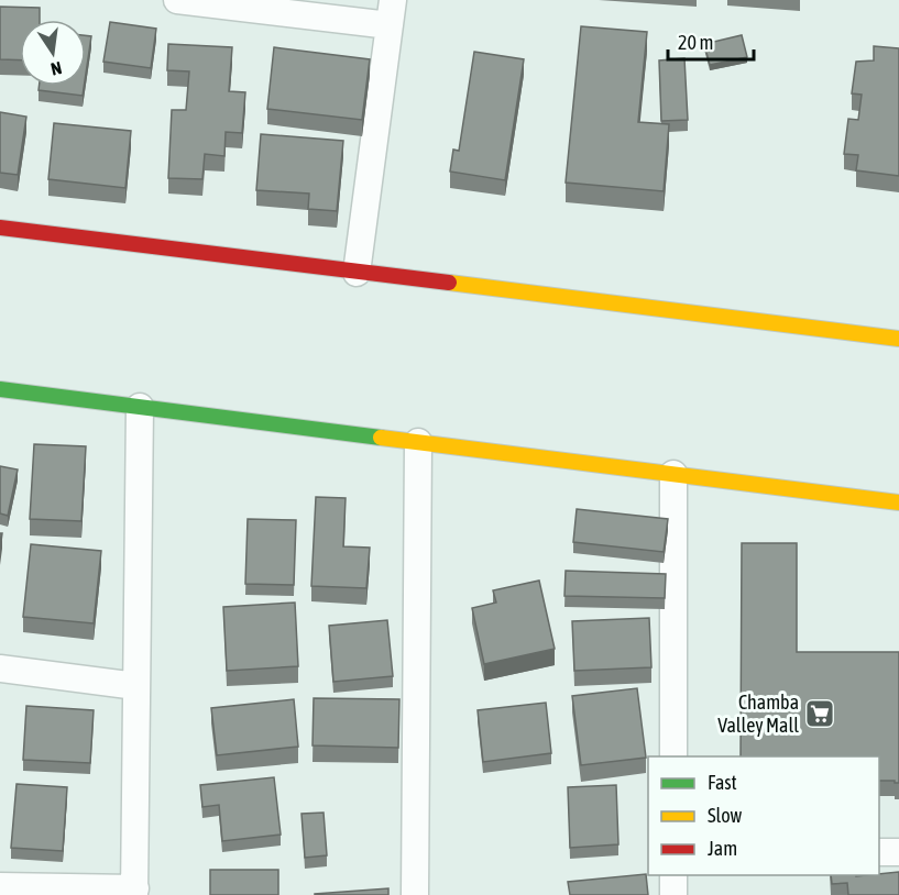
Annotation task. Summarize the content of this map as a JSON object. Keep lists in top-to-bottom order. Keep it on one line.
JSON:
{"places":{"supermarket":["Chamba Valley Mall"]},"legend":["Fast","Slow","Jam"],"scale_bar":"20 m","north":"bottom"}
